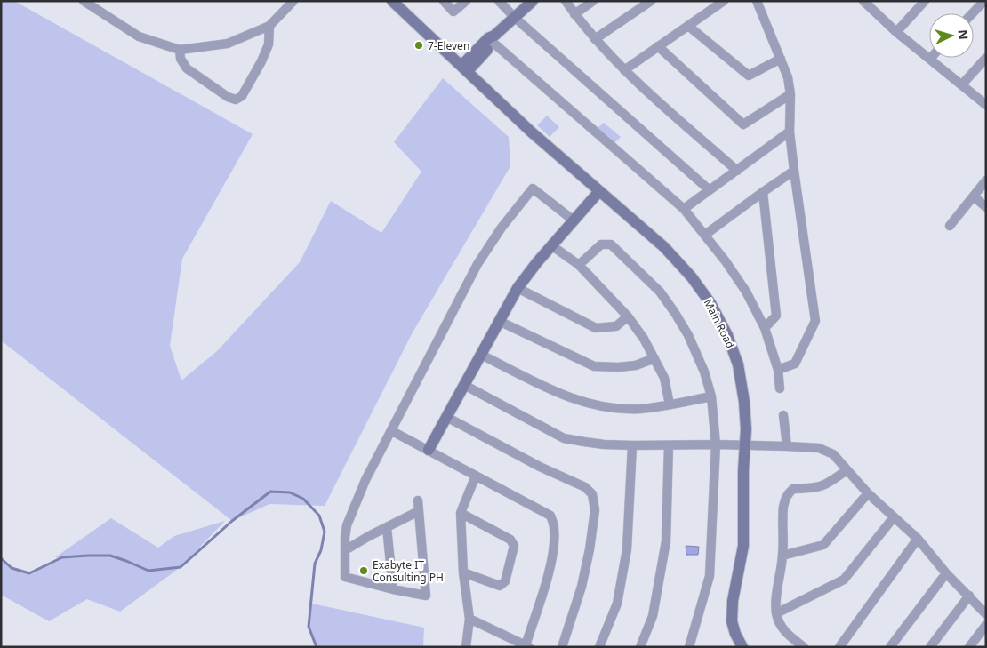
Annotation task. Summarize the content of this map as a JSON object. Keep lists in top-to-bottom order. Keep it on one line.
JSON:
{"streets":{"street":["Main Road"]},"places":["7-Eleven","Exabyte IT Consulting PH"],"north":"right"}
